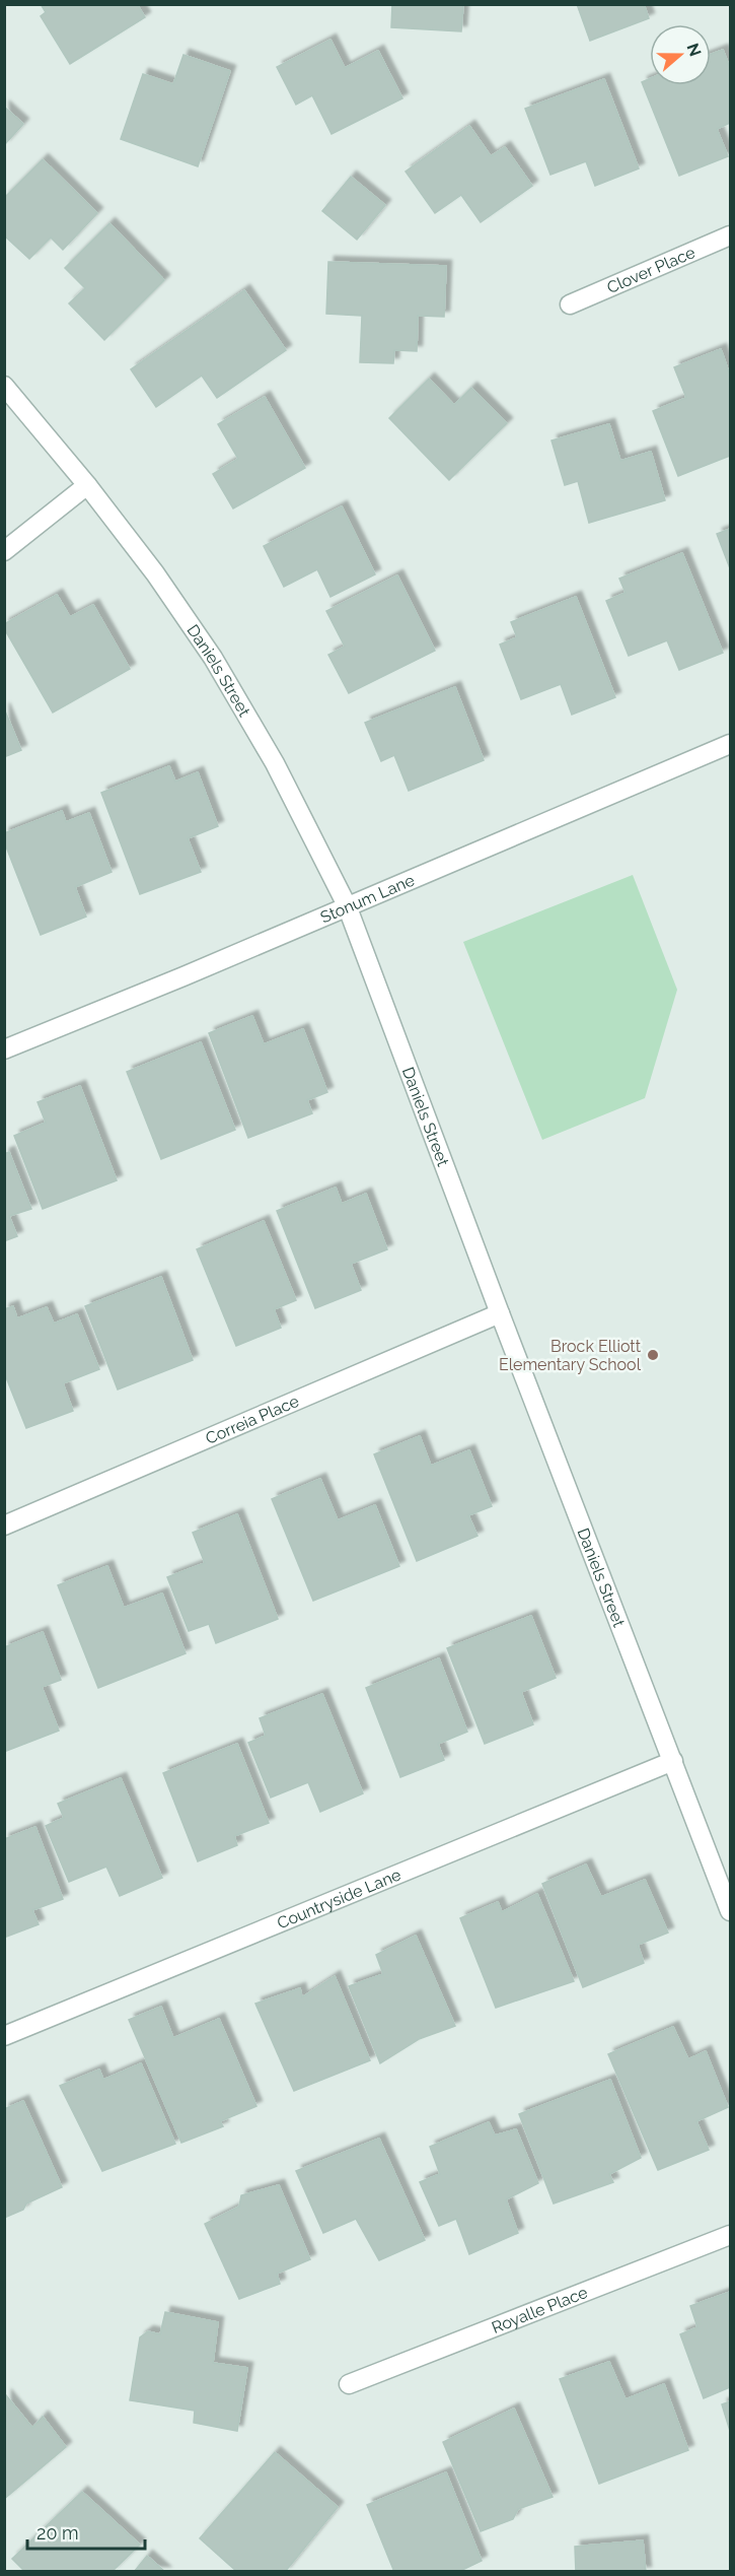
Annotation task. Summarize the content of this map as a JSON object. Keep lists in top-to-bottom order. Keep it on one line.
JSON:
{"streets":{"street":["Clover Place","Daniels Street","Stonum Lane","Correia Place","Countryside Lane","Royalle Place"]},"crossings":[["Daniels Street","Stonum Lane"],["Daniels Street","Correia Place"],["Daniels Street","Countryside Lane"]],"places":["Brock Elliott Elementary School"],"scale_bar":"20 m","north":"right"}
